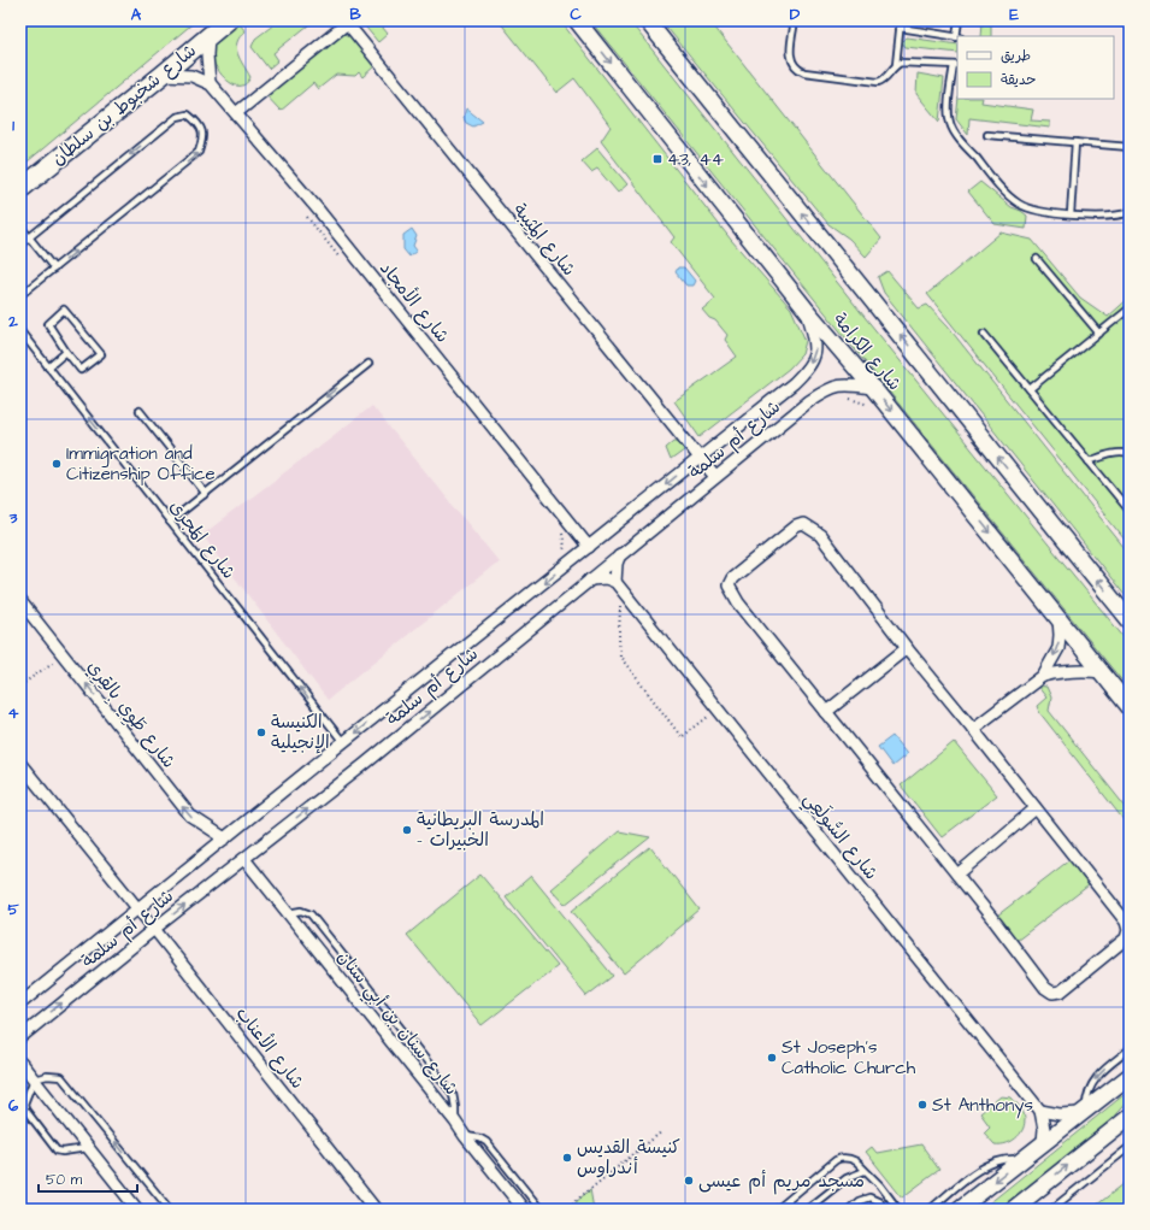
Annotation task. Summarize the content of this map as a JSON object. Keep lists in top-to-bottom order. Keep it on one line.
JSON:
{"streets":{"main road":["شارع شخبوط بن سلطان","شارع الكرامة"],"street":["شارع المِثِيبة","شارع الأمجاد","شارع أم سلمة","شارع طَوِي بِالقِرِي","شارع السُّولَعِي","شارع سنان بن أبي سنان","شارع الأعناب"],"lane":["شارع المَجرى"]},"crossings":[["شارع المِثِيبة","شارع أم سلمة"],["شارع الأمجاد","شارع أم سلمة"],["شارع الكرامة","شارع أم سلمة"],["شارع أم سلمة","شارع المَجرى"],["شارع أم سلمة","شارع طَوِي بِالقِرِي"],["شارع أم سلمة","شارع سنان بن أبي سنان"],["شارع أم سلمة","شارع الأعناب"]],"one_way":["شارع المَجرى","شارع طَوِي بِالقِرِي"],"places":{"transit":["43, 44"],"other":["Immigration and Citizenship Office","الكنيسة الإنجيلية","المدرسة البريطانية - الخبيرات","St Joseph's Catholic Church","St Anthonys","كنيسة القديس أندراوس","مسجد مريم أم عيسى"]},"legend":["طريق","حديقة"],"scale_bar":"50 m","grid":{"columns":["A","B","C","D","E"],"rows":["1","2","3","4","5","6"]}}
